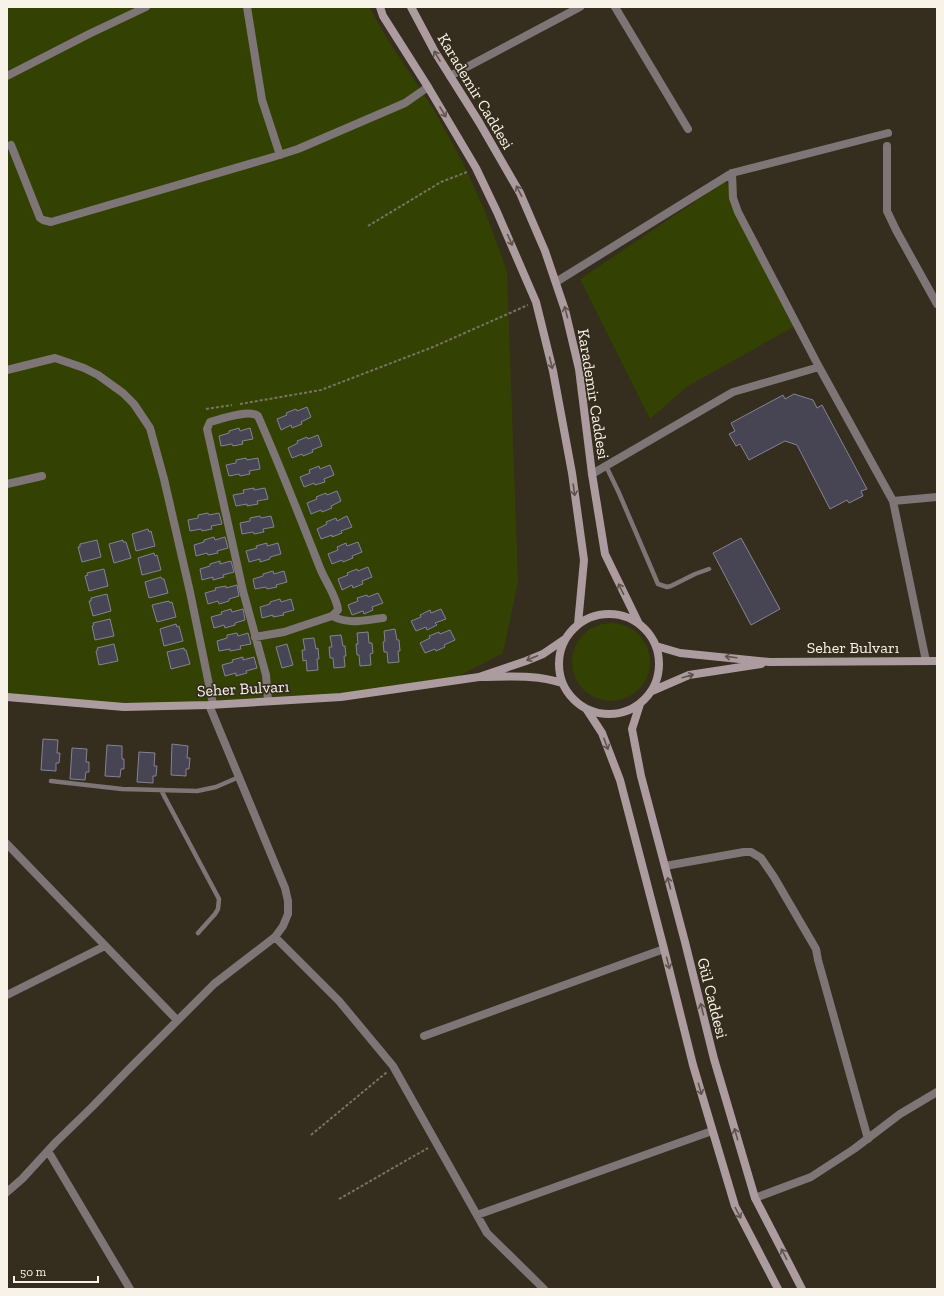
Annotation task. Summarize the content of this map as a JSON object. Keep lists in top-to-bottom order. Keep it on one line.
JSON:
{"streets":{"street":["Karademir Caddesi","Seher Bulvarı","Gül Caddesi"]},"crossings":[["Karademir Caddesi","Seher Bulvarı"],["Karademir Caddesi","Gül Caddesi"],["Seher Bulvarı","Gül Caddesi"]],"scale_bar":"50 m"}
